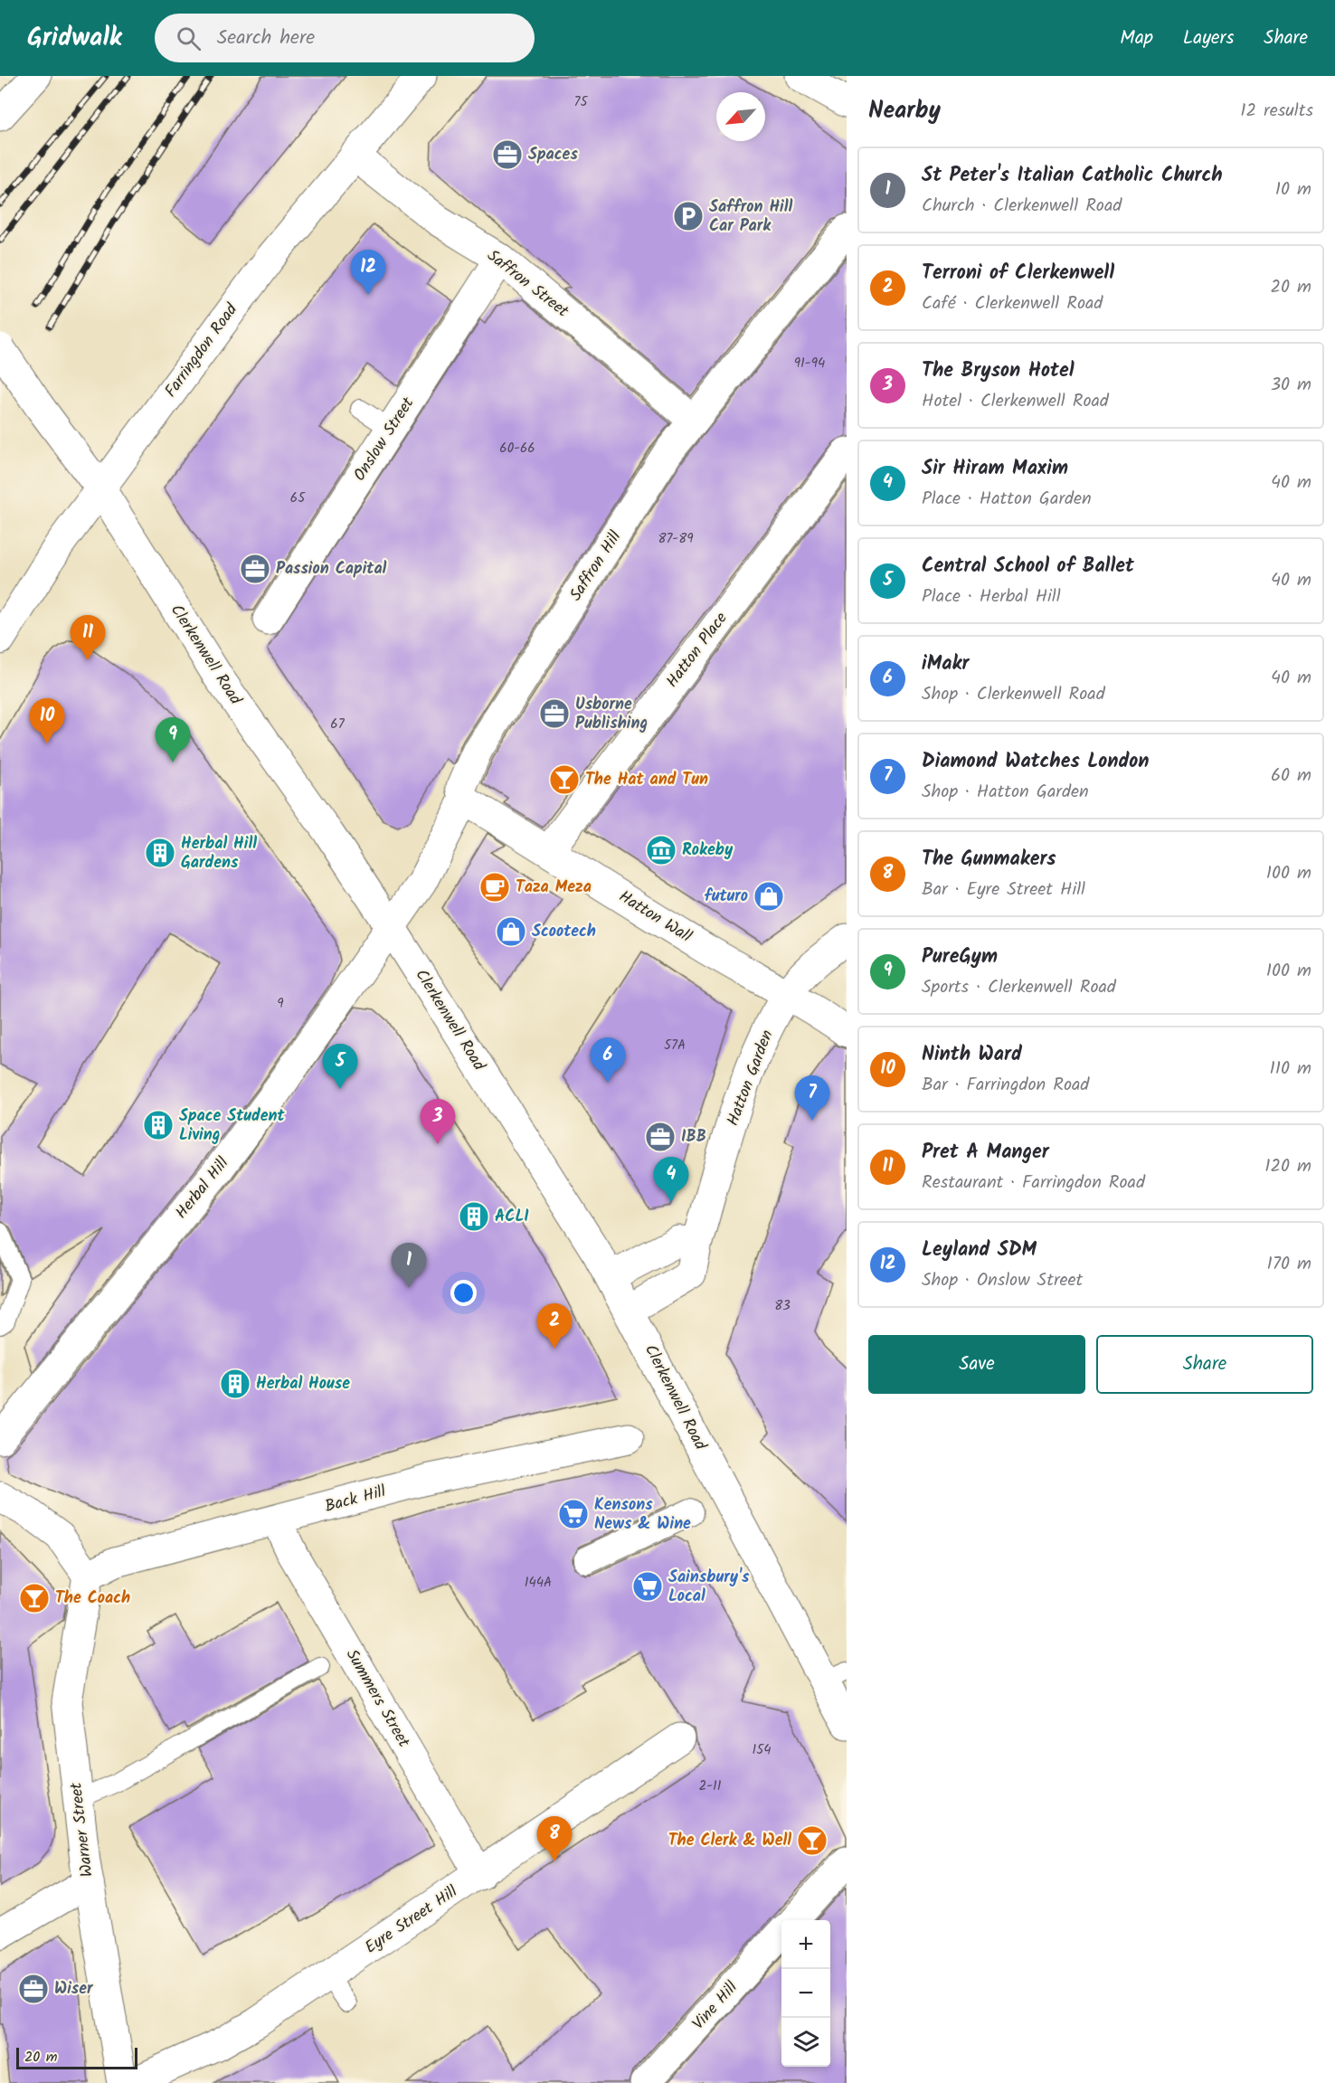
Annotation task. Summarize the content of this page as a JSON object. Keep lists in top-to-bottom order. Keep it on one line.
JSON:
{"streets":{"street":["Saffron Street","Farringdon Road","Onslow Street","Saffron Hill","Hatton Place","Clerkenwell Road","Hatton Wall","Hatton Garden","Herbal Hill","Back Hill","Summers Street","Warner Street","Eyre Street Hill","Vine Hill"]},"crossings":[["Saffron Street","Farringdon Road"],["Saffron Street","Onslow Street"],["Saffron Street","Saffron Hill"],["Farringdon Road","Clerkenwell Road"],["Saffron Hill","Clerkenwell Road"],["Saffron Hill","Hatton Wall"],["Saffron Hill","Herbal Hill"],["Hatton Place","Hatton Wall"],["Clerkenwell Road","Hatton Garden"],["Clerkenwell Road","Herbal Hill"],["Hatton Wall","Hatton Garden"],["Back Hill","Summers Street"],["Back Hill","Warner Street"],["Summers Street","Eyre Street Hill"]],"places":{"office":["Spaces","Passion Capital","Usborne Publishing","IBB","Wiser"],"parking":["Saffron Hill Car Park"],"bar":["The Hat and Tun","The Coach","The Clerk & Well"],"museum":["Rokeby"],"building":["Herbal Hill Gardens","Space Student Living","ACLI","Herbal House"],"cafe":["Taza Meza"],"shop":["futuro","Scootech"],"supermarket":["Kensons News & Wine","Sainsbury's Local"]},"house_numbers":["75","91-94","60-66","65","87-89","67","9","57A","83","144A","154","2-11"],"scale_bar":"20 m","north":"bottom left","page":{"header":"Gridwalk","search":"Search here","nav":["Map","Layers","Share"],"heading":["Nearby","12 results"],"list":[{"mark":"1","name":"St Peter's Italian Catholic Church","note":"Church · Clerkenwell Road","value":"10 m"},{"mark":"2","name":"Terroni of Clerkenwell","note":"Café · Clerkenwell Road","value":"20 m"},{"mark":"3","name":"The Bryson Hotel","note":"Hotel · Clerkenwell Road","value":"30 m"},{"mark":"4","name":"Sir Hiram Maxim","note":"Place · Hatton Garden","value":"40 m"},{"mark":"5","name":"Central School of Ballet","note":"Place · Herbal Hill","value":"40 m"},{"mark":"6","name":"iMakr","note":"Shop · Clerkenwell Road","value":"40 m"},{"mark":"7","name":"Diamond Watches London","note":"Shop · Hatton Garden","value":"60 m"},{"mark":"8","name":"The Gunmakers","note":"Bar · Eyre Street Hill","value":"100 m"},{"mark":"9","name":"PureGym","note":"Sports · Clerkenwell Road","value":"100 m"},{"mark":"10","name":"Ninth Ward","note":"Bar · Farringdon Road","value":"110 m"},{"mark":"11","name":"Pret A Manger","note":"Restaurant · Farringdon Road","value":"120 m"},{"mark":"12","name":"Leyland SDM","note":"Shop · Onslow Street","value":"170 m"}],"pins":["12","11","10","9","6","5","7","3","4","1","2","8"],"buttons":["Save","Share"],"map_buttons":["+","−"],"scale":"20 m"}}
